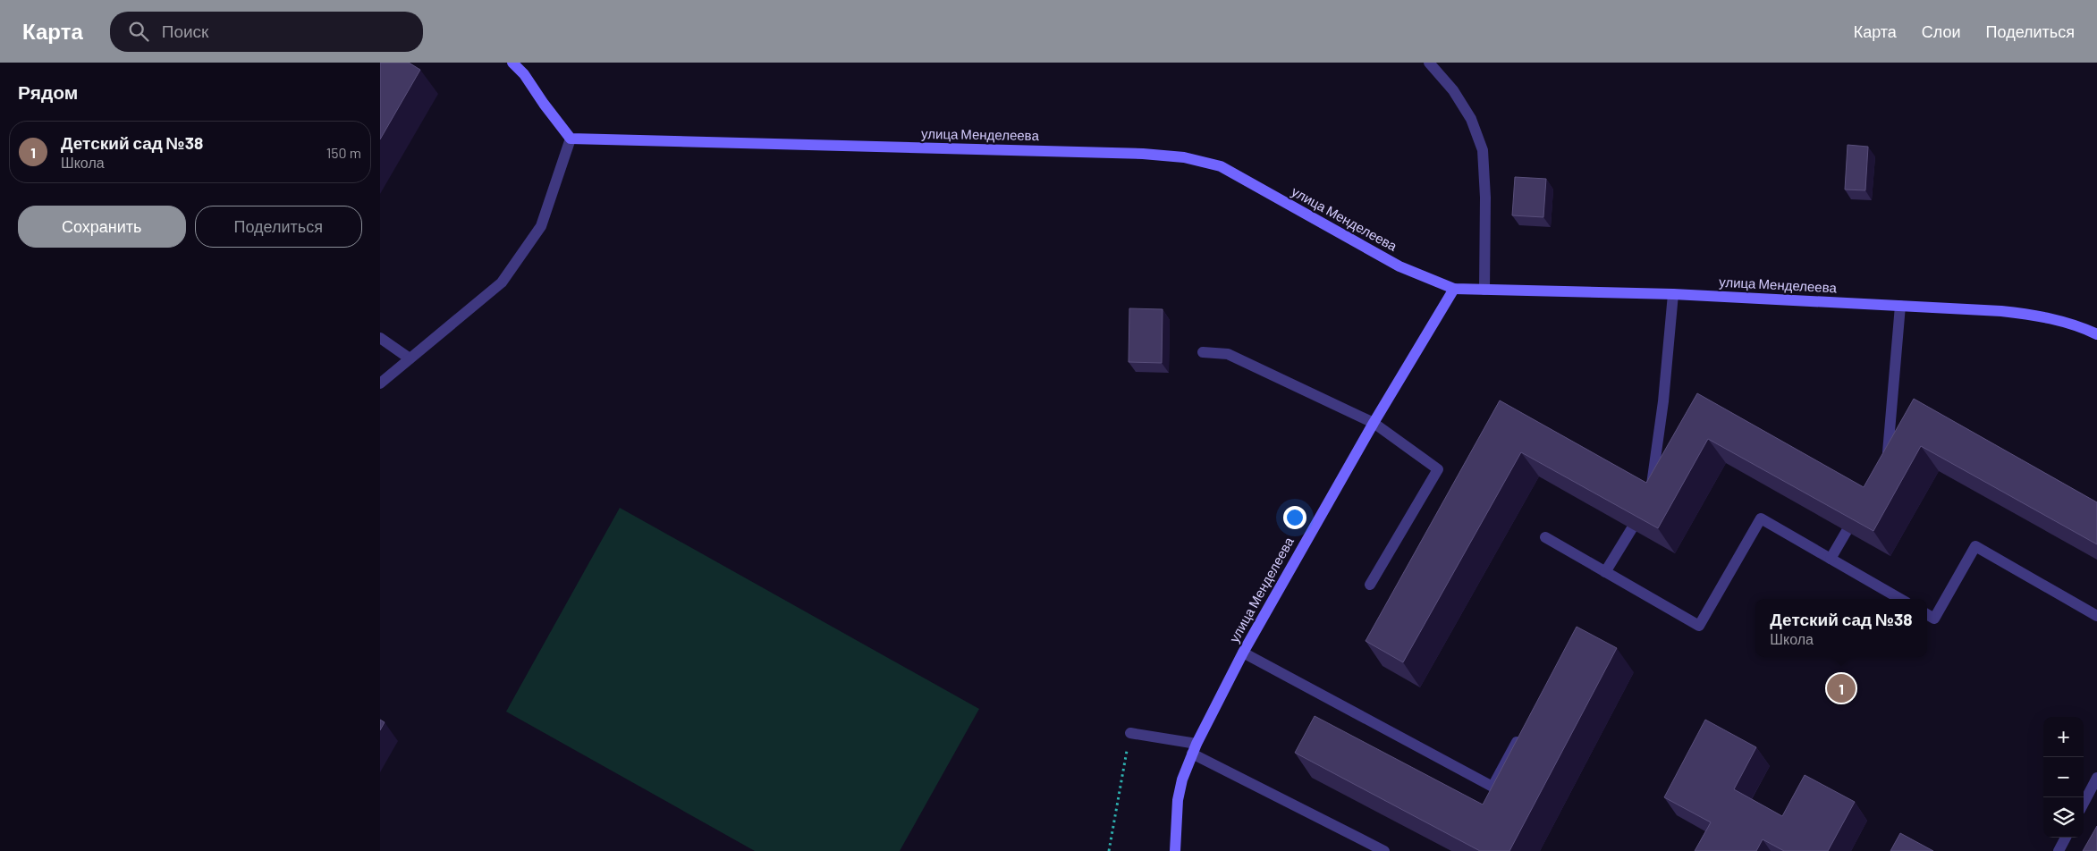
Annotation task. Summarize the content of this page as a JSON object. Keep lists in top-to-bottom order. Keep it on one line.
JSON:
{"streets":{"street":["улица Менделеева"]},"page":{"header":"Карта","search":"Поиск","nav":["Карта","Слои","Поделиться"],"heading":"Рядом","list":[{"mark":"1","name":"Детский сад №38","note":"Школа","value":"150 m"}],"buttons":["Сохранить","Поделиться"],"popup":["Детский сад №38","Школа"],"pins":"1","map_buttons":["+","−"]}}
